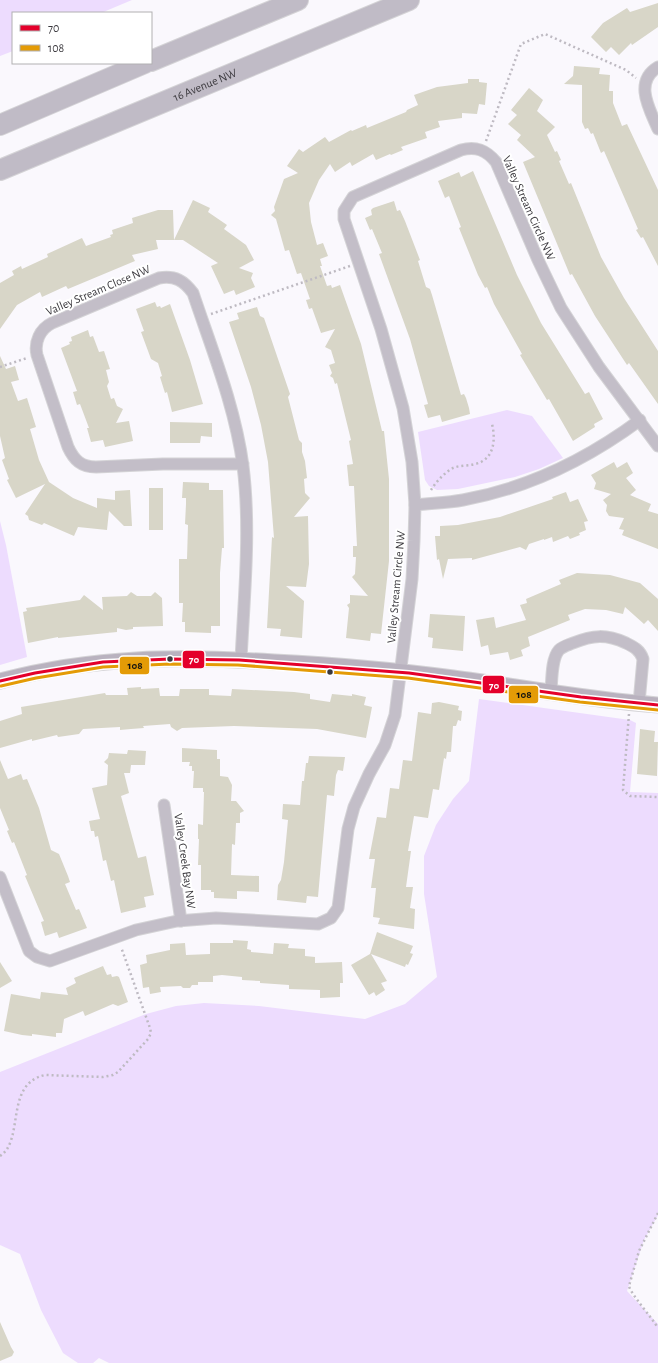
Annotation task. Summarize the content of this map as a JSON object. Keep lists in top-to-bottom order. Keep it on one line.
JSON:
{"streets":{"highway":["16 Avenue NW"],"street":["Valley Stream Circle NW","Valley Stream Close NW","Valley Creek Bay NW"]},"crossings":[["Valley Stream Circle NW","Valley Creek Bay NW"]],"lines":["transit line 70","transit line 108"],"legend":["70","108"]}
